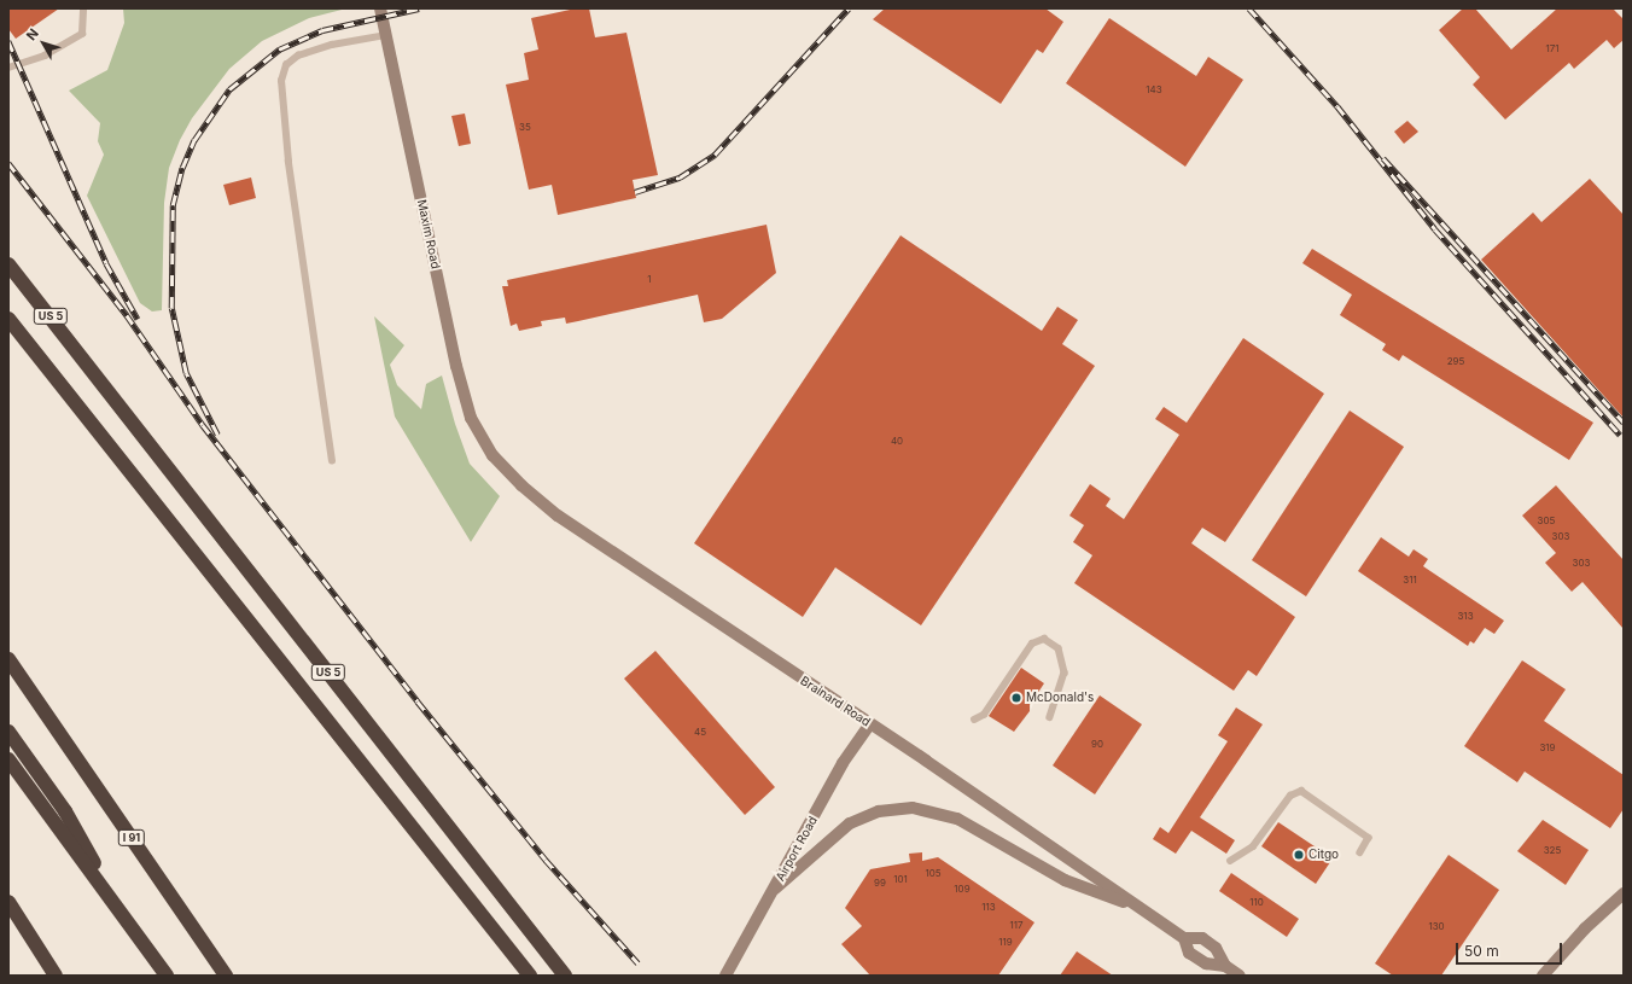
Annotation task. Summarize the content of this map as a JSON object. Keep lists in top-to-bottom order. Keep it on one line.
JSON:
{"streets":{"highway":["US 5","I 91"],"main road":["Maxim Road","Brainard Road","Airport Road"]},"crossings":[["Maxim Road","Brainard Road"],["Brainard Road","Airport Road"]],"places":["McDonald's","Citgo"],"house_numbers":["171","143","35","1","295","40","305","303","303","311","313","45","90","319","325","105","101","99","109","110","113","117","130","119"],"scale_bar":"50 m","north":"top left"}
